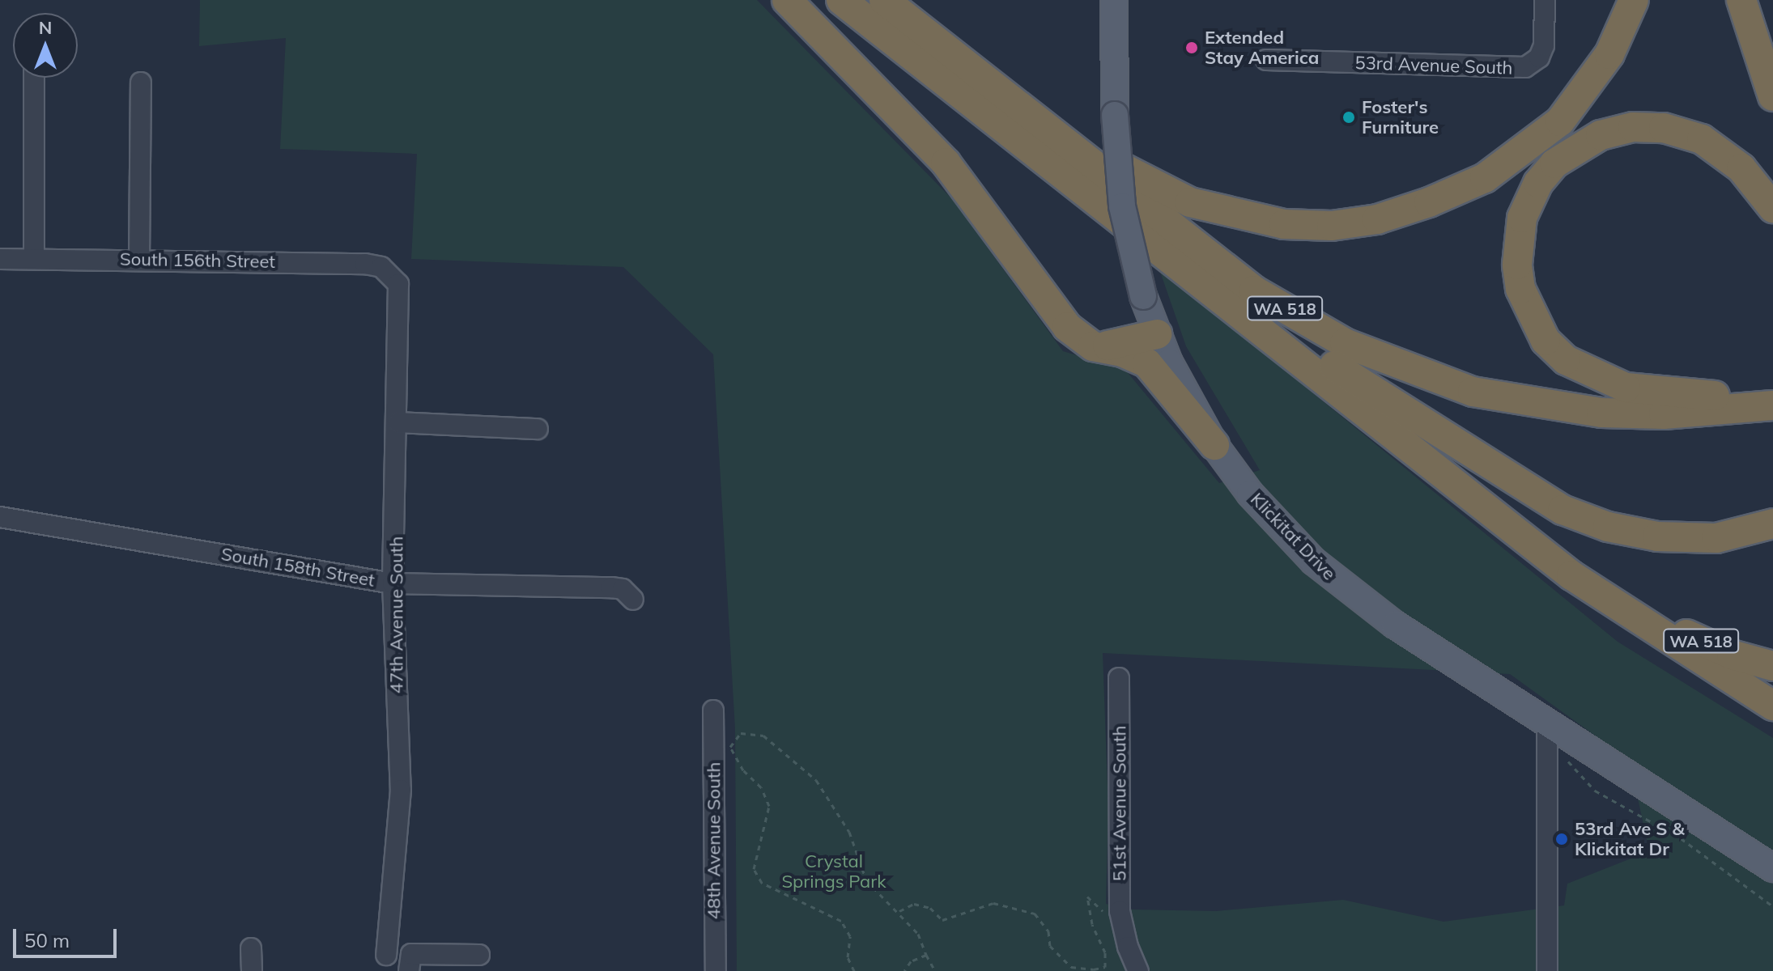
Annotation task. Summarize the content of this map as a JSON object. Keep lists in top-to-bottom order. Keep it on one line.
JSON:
{"streets":{"highway":["WA 518"],"main road":["Klickitat Drive"],"street":["53rd Avenue South","South 156th Street","South 158th Street","47th Avenue South","51st Avenue South","48th Avenue South"]},"crossings":[["South 156th Street","47th Avenue South"],["South 158th Street","47th Avenue South"]],"parks":["Crystal Springs Park"],"places":["Extended Stay America","Foster's Furniture","53rd Ave S & Klickitat Dr"],"scale_bar":"50 m","north":"top"}
